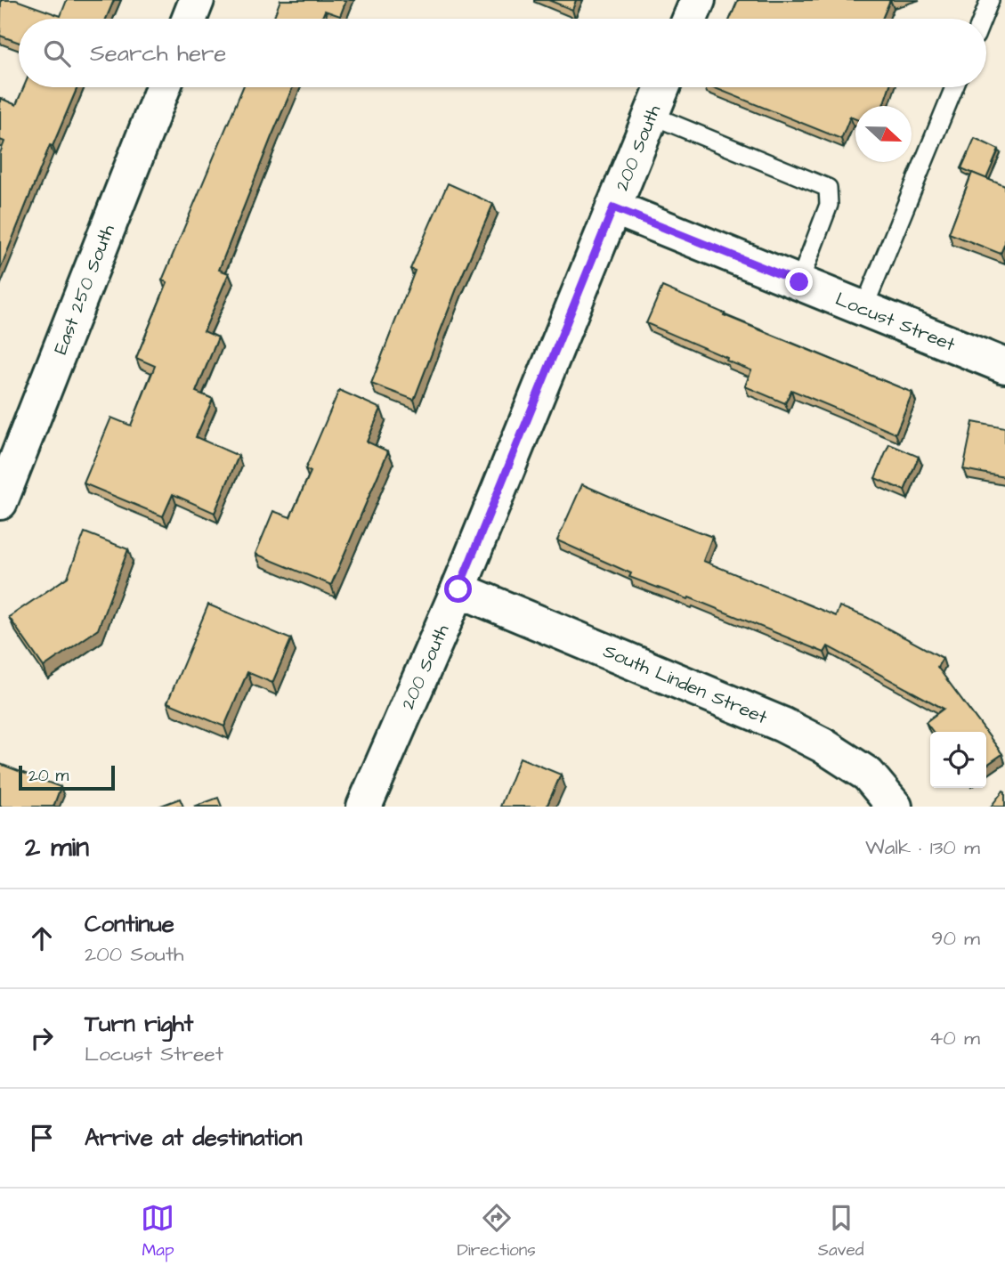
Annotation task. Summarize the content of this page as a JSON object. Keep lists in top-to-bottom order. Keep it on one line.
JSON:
{"streets":{"street":["200 South","East 250 South","Locust Street","South Linden Street"]},"crossings":[["200 South","Locust Street"],["200 South","South Linden Street"]],"scale_bar":"20 m","north":"right","page":{"search":"Search here","scale":"20 m","heading":["2 min","Walk · 130 m"],"list":[["Continue","200 South","90 m"],["Turn right","Locust Street","40 m"],"Arrive at destination"],"nav":["Map","Directions","Saved"]}}
